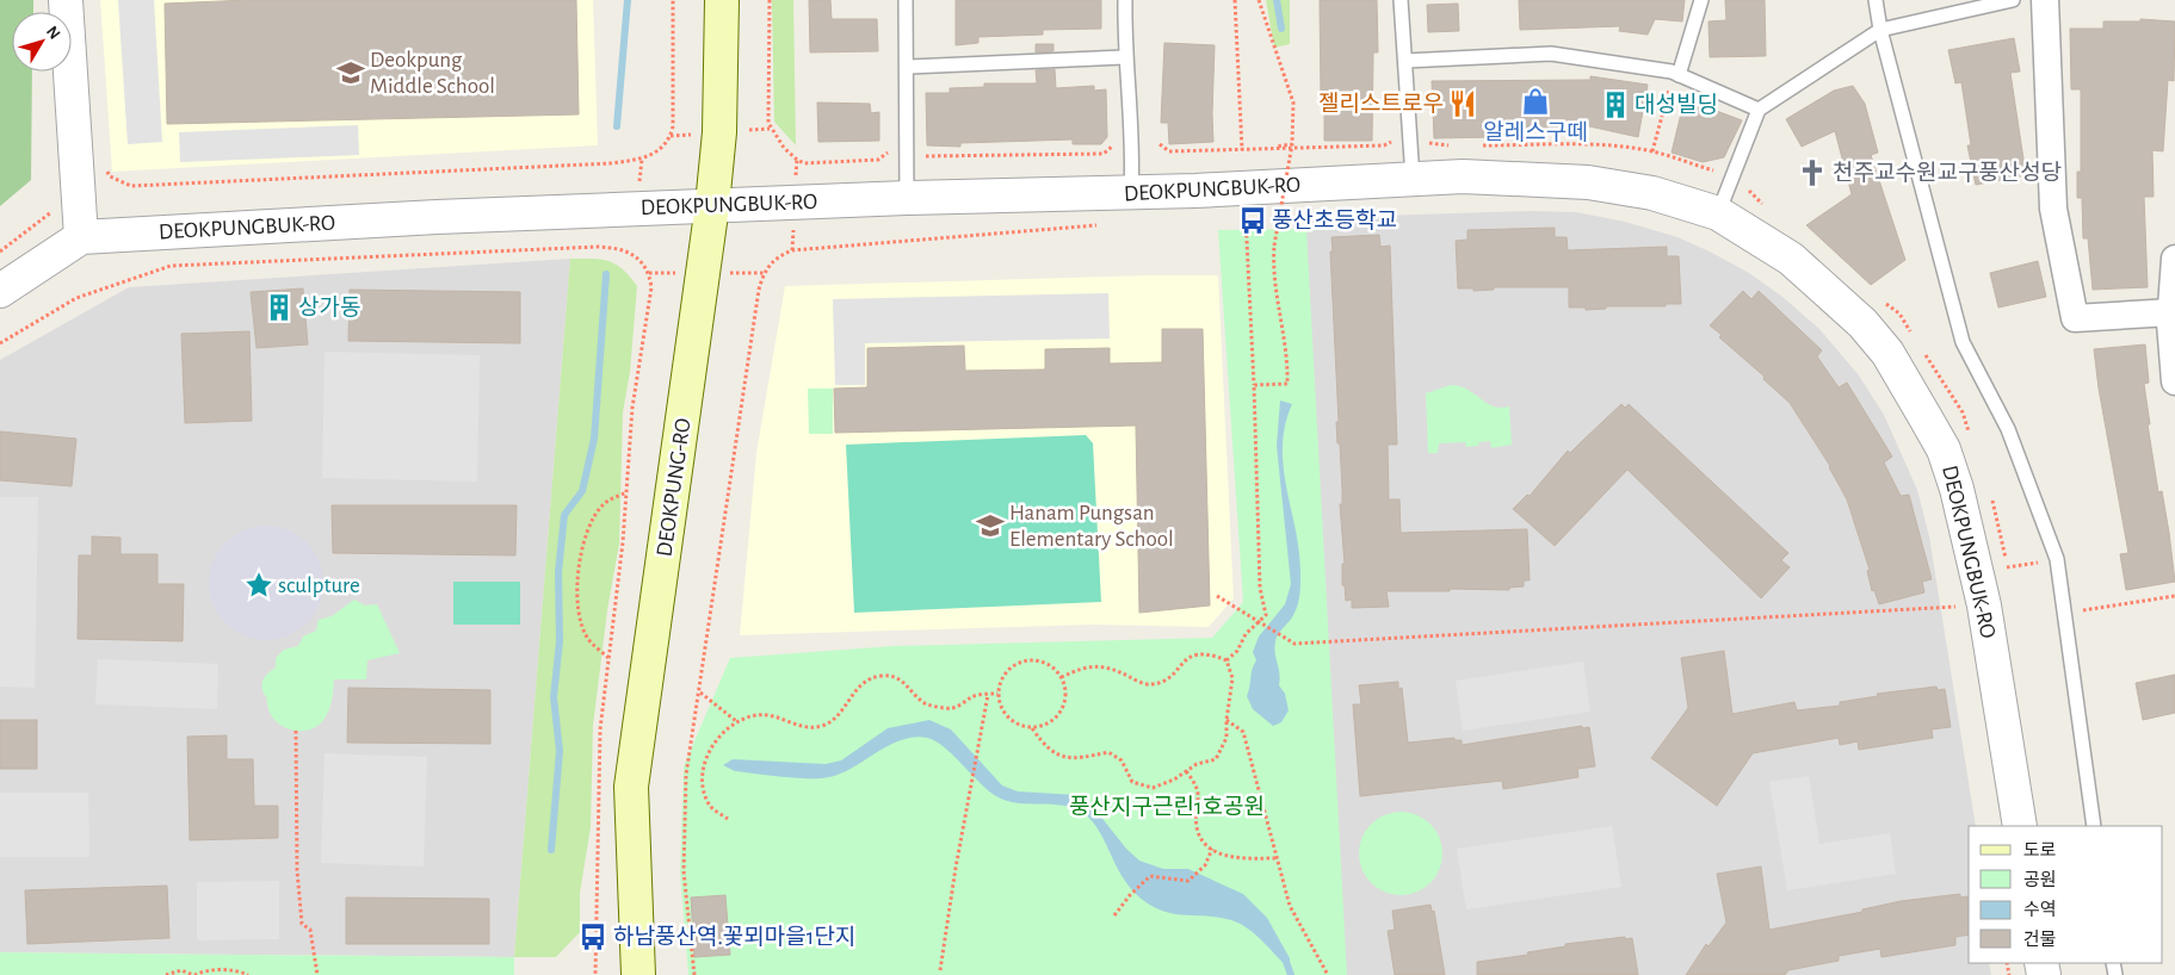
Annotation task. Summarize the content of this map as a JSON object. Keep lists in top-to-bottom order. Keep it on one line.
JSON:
{"streets":{"main road":["DEOKPUNG-RO"],"street":["DEOKPUNGBUK-RO"]},"crossings":[["DEOKPUNGBUK-RO","DEOKPUNG-RO"]],"parks":["풍산지구근린1호공원"],"places":{"school or university":["Deokpung Middle School","Hanam Pungsan Elementary School"],"shop":["알레스구떼"],"restaurant":["젤리스트로우"],"building":["대성빌딩","상가동"],"church":["천주교수원교구풍산성당"],"bus stop":["풍산초등학교","하남풍산역.꽃뫼마을1단지"],"place":["sculpture"]},"legend":["도로","공원","수역","건물"],"north":"top right"}
